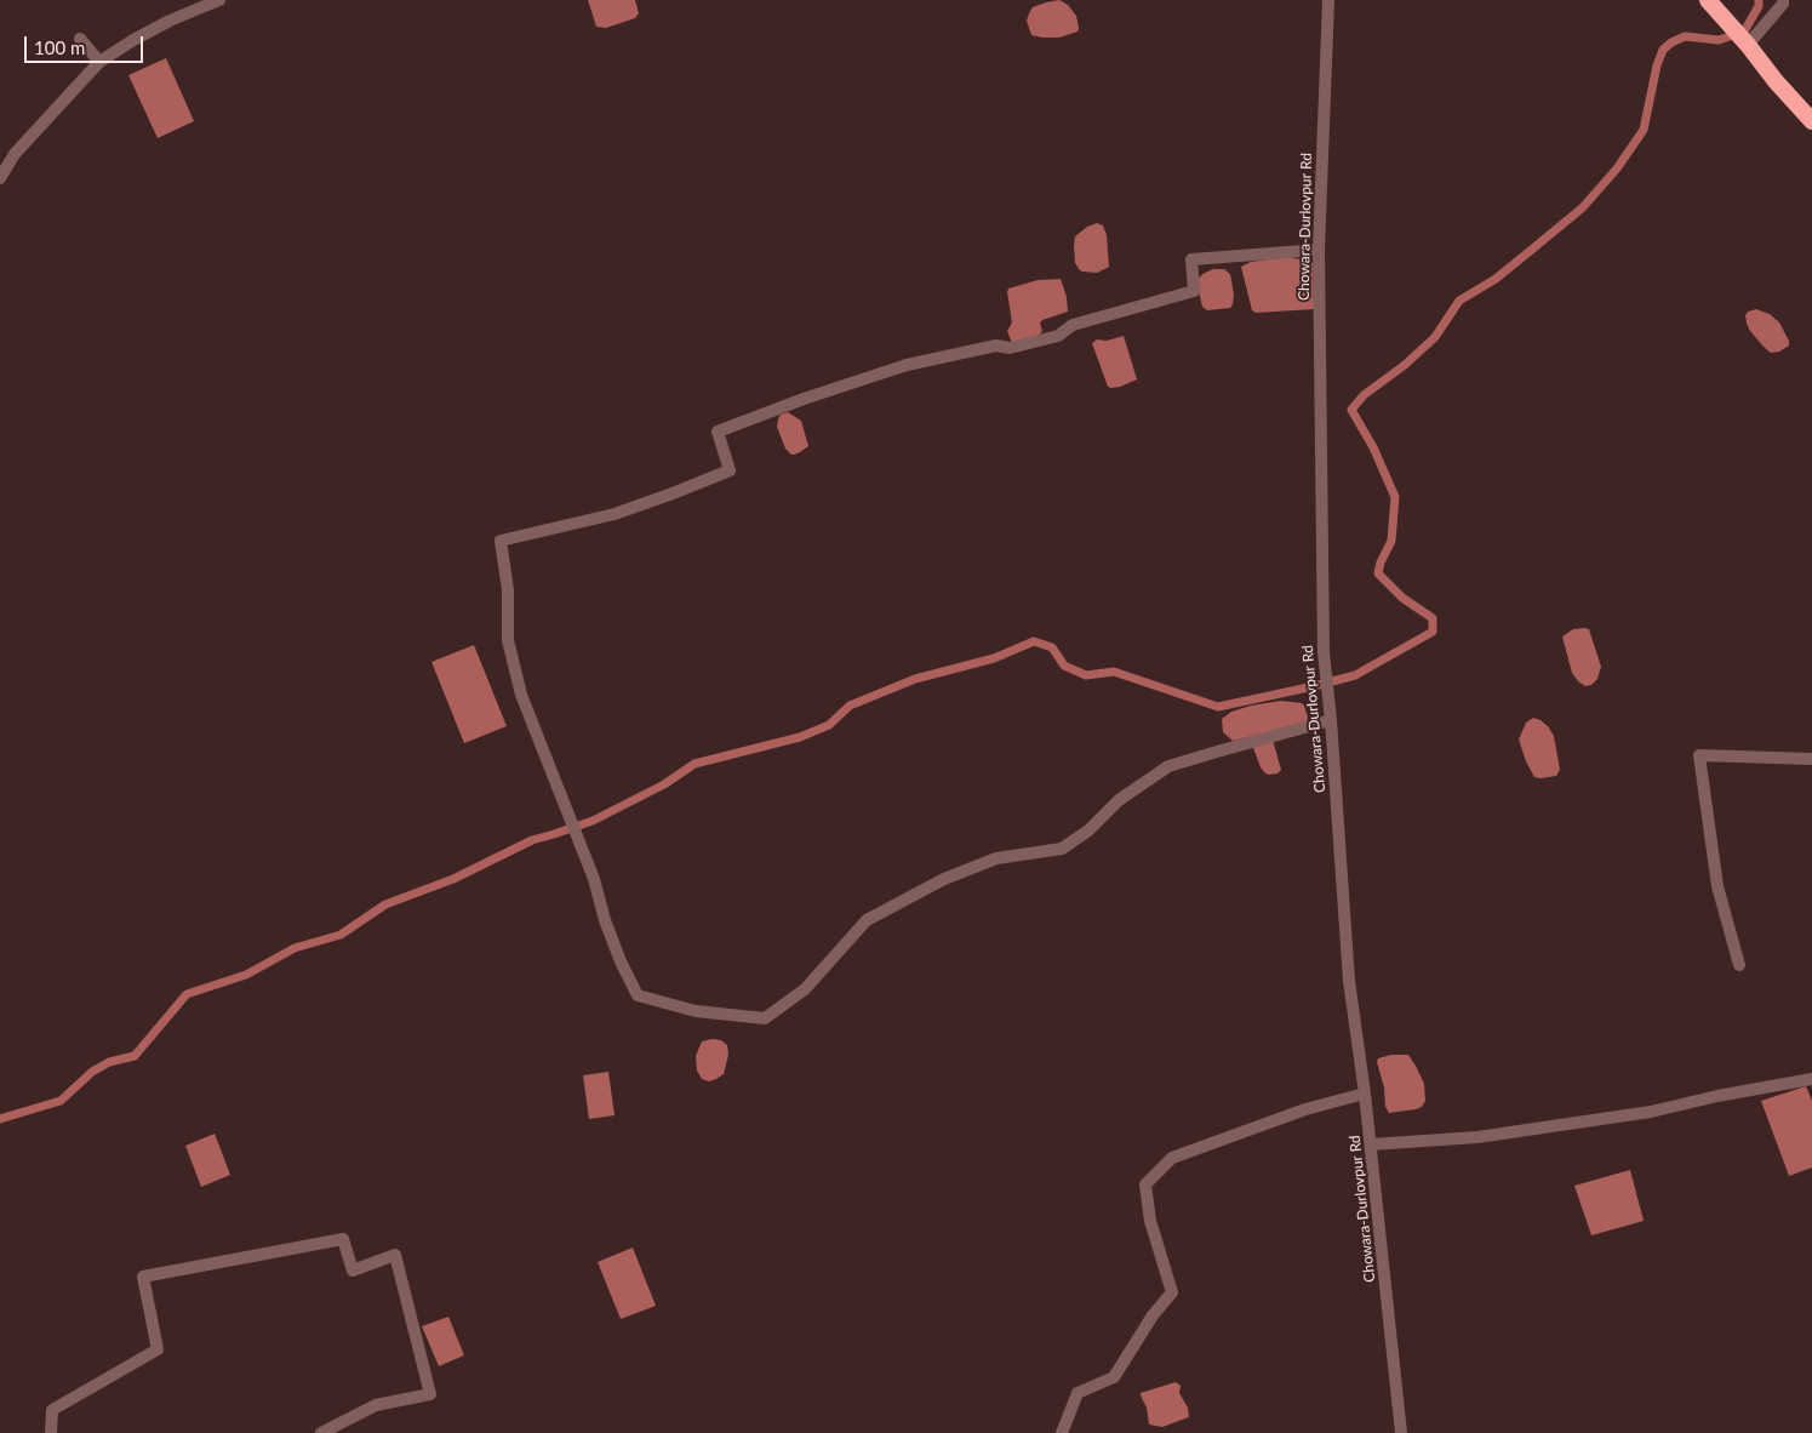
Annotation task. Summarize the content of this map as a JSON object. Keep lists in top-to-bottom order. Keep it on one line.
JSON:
{"streets":{"street":["Chowara-Durlovpur Rd"]},"scale_bar":"100 m"}
